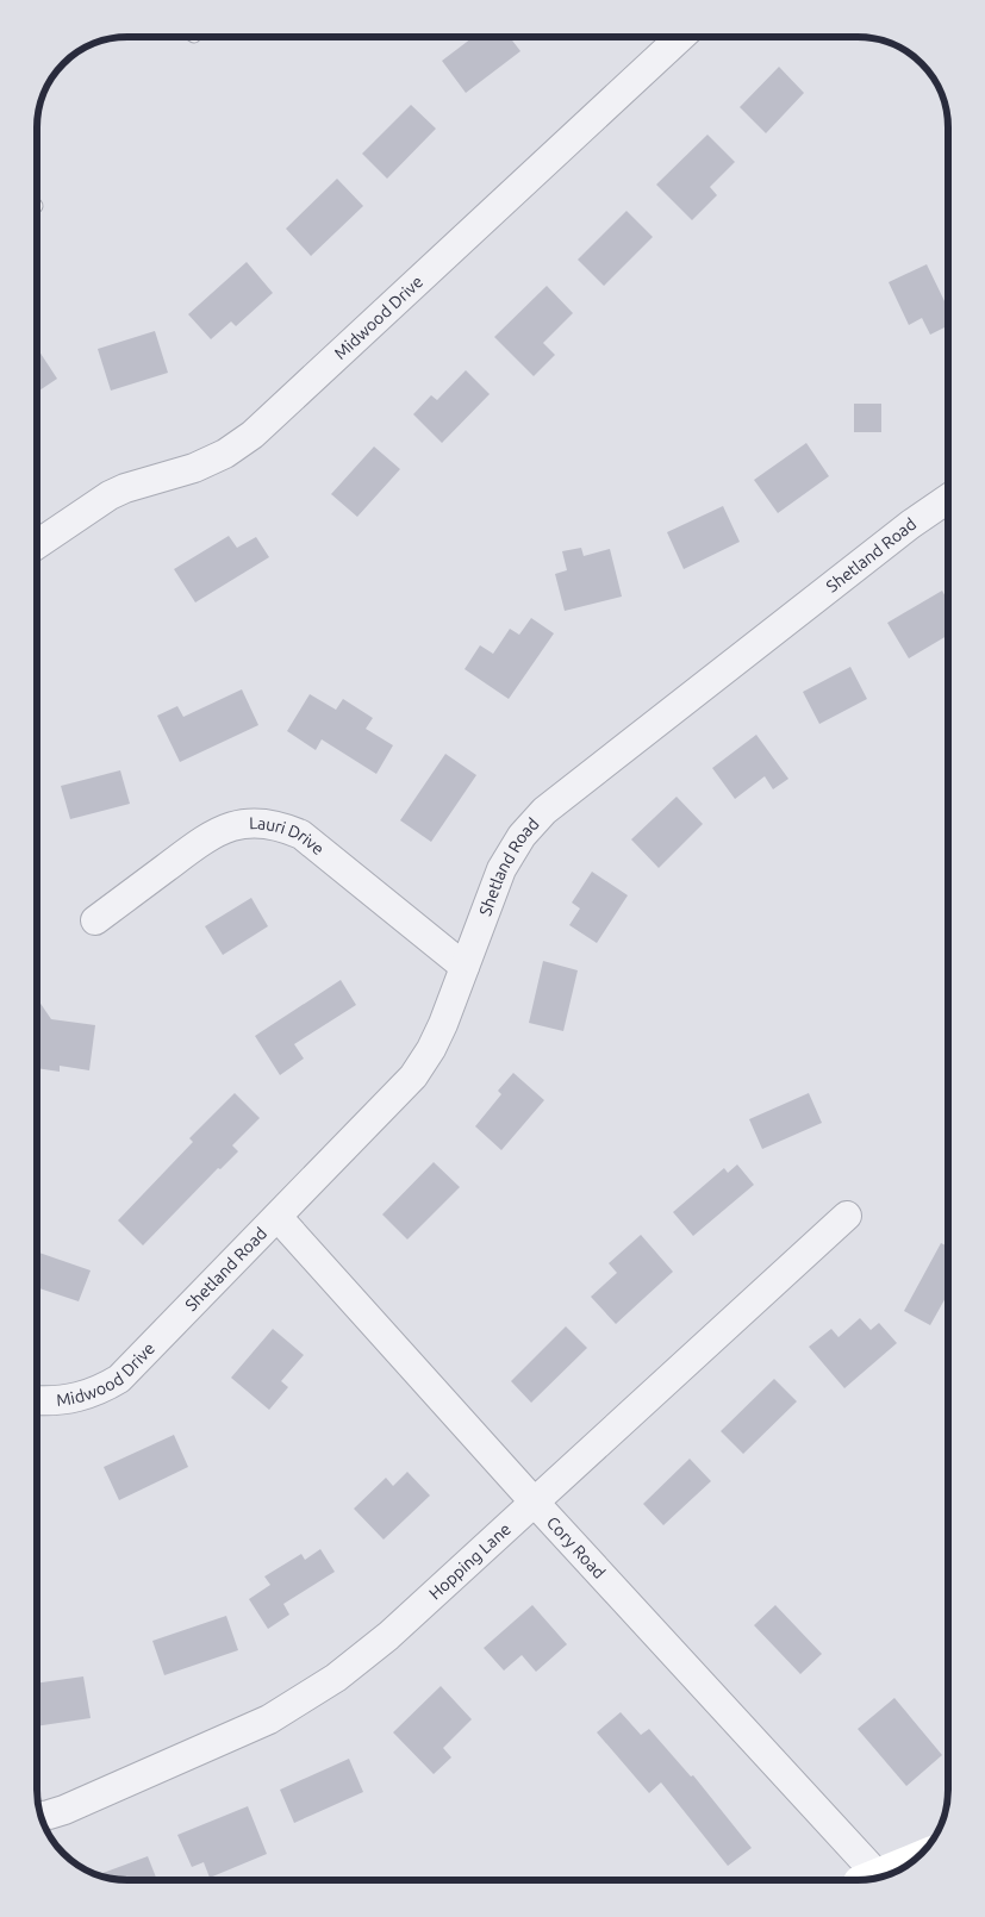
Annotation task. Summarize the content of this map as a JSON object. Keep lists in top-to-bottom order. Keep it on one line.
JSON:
{"streets":{"street":["Midwood Drive","Shetland Road","Lauri Drive","Cory Road","Hopping Lane"]},"crossings":[["Midwood Drive","Shetland Road"],["Shetland Road","Lauri Drive"],["Shetland Road","Cory Road"],["Cory Road","Hopping Lane"]]}
